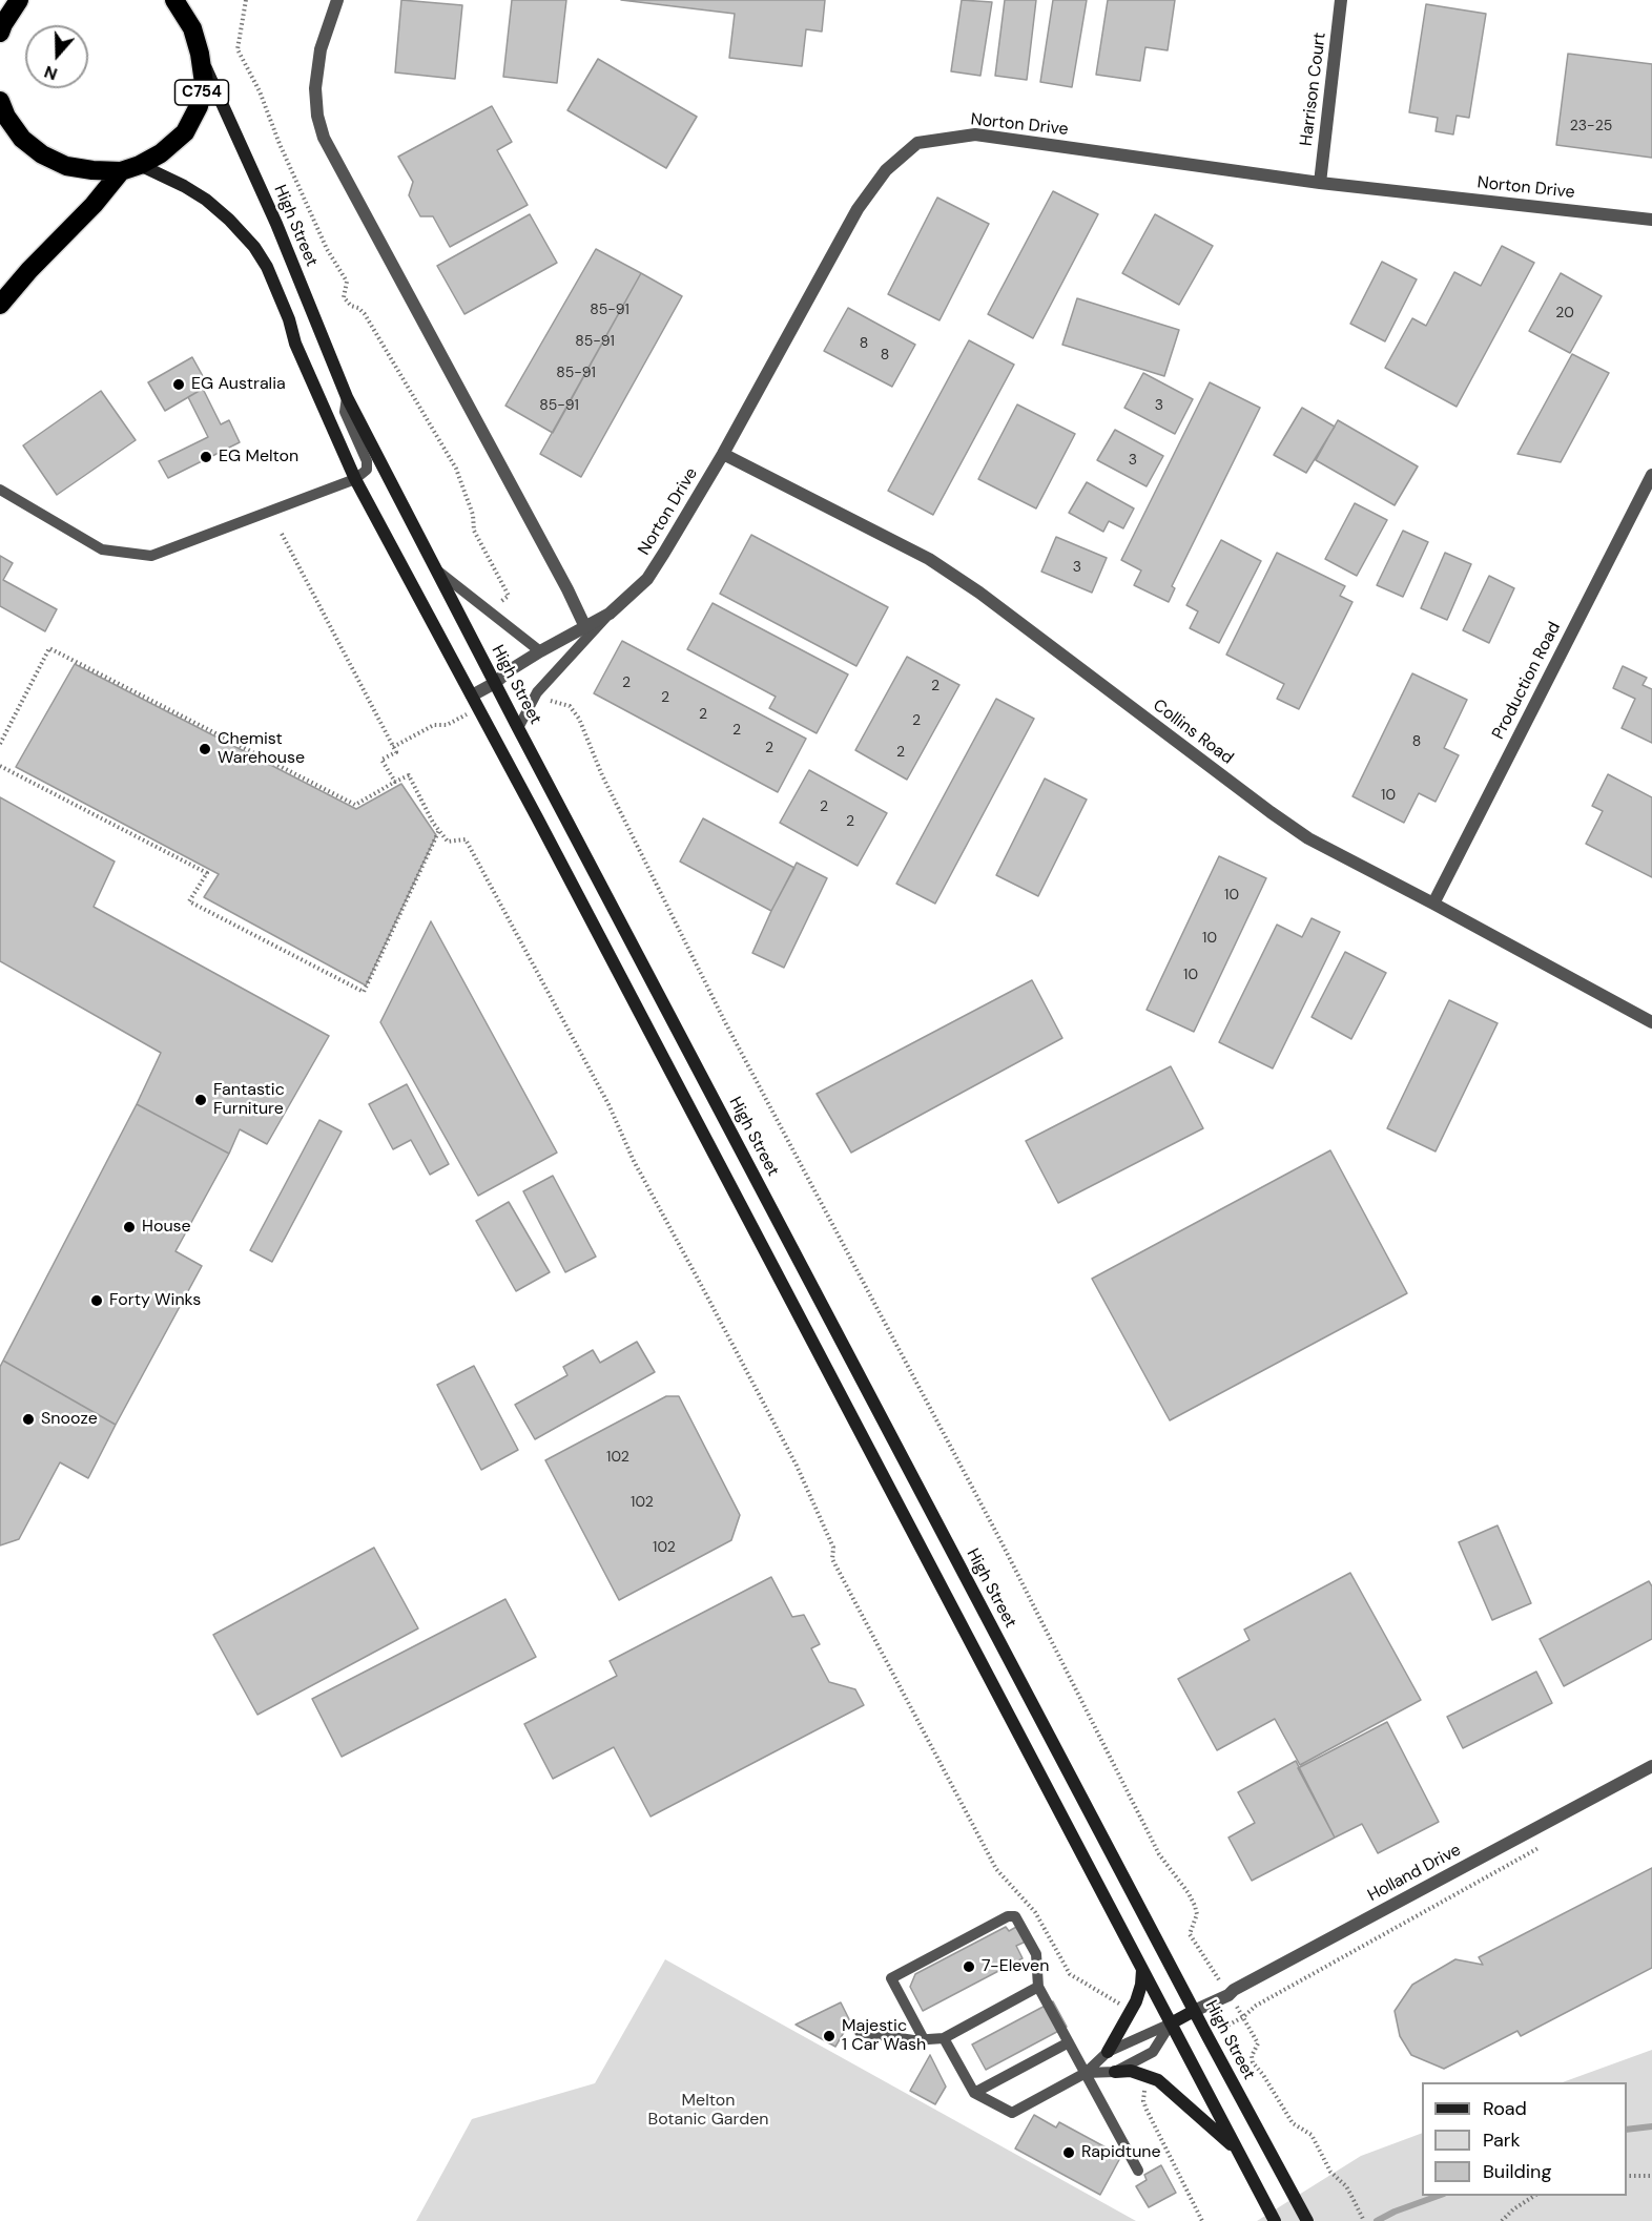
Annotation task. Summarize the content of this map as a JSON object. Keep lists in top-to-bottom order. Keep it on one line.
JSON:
{"streets":{"highway":["C754"],"main road":["High Street"],"street":["Harrison Court","Norton Drive","Production Road","Collins Road","Holland Drive"]},"crossings":[["Harrison Court","Norton Drive"],["C754","High Street"],["Norton Drive","High Street"],["Norton Drive","Collins Road"],["High Street","Holland Drive"],["Production Road","Collins Road"]],"parks":["Melton Botanic Garden"],"places":["EG Australia","EG Melton","Chemist Warehouse","Fantastic Furniture","House","Forty Winks","Snooze","7-Eleven","Majestic 1 Car Wash","Rapidtune"],"house_numbers":["23-25","85-91","20","85-91","8","8","85-91","85-91","3","3","3","2","2","2","2","2","2","8","2","2","10","2","2","10","10","10","102","102","102"],"legend":["Road","Park","Building"],"north":"bottom"}
